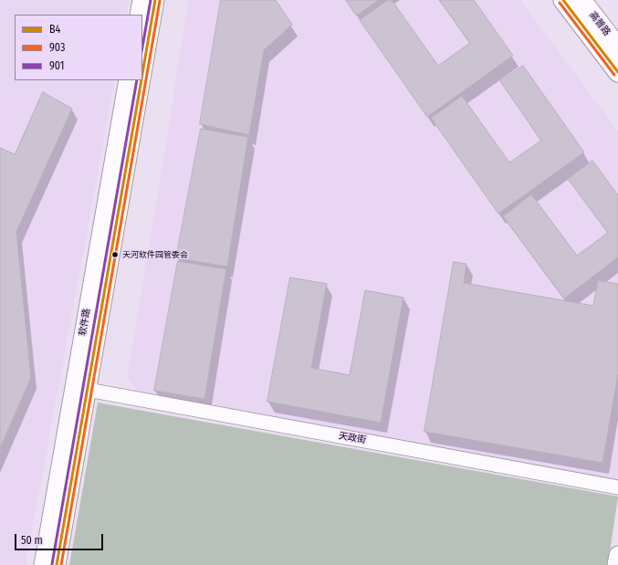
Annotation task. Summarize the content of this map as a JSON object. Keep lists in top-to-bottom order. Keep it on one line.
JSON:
{"streets":{"main road":["高普路"],"street":["软件路","天政街"]},"crossings":[["软件路","天政街"]],"places":["天河软件园管委会"],"lines":["transit line B4","transit line 901","transit line 903"],"legend":["B4","903","901"],"scale_bar":"50 m"}
